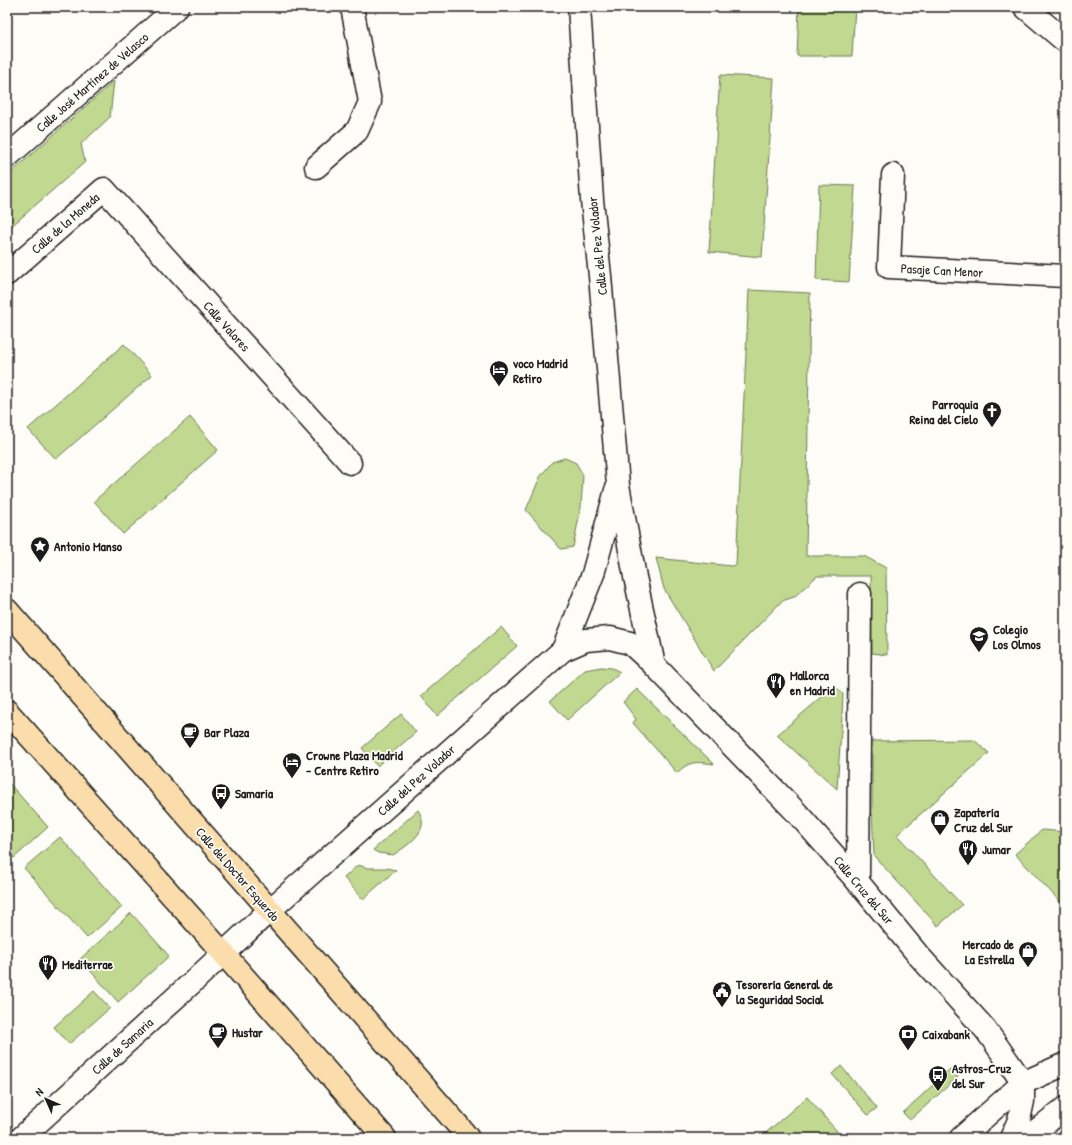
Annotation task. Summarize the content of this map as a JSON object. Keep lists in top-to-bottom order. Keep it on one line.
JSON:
{"streets":{"main road":["Calle del Doctor Esquerdo"],"street":["Calle José Martínez de Velasco","Calle de la Moneda","Calle del Pez Volador","Pasaje Can Menor","Calle Valores","Calle Cruz del Sur","Calle de Samaria"]},"crossings":[["Calle de la Moneda","Calle Valores"],["Calle del Pez Volador","Calle del Doctor Esquerdo"],["Calle del Pez Volador","Calle Cruz del Sur"],["Calle del Pez Volador","Calle de Samaria"]],"places":{"hotel":["voco Madrid Retiro","Crowne Plaza Madrid - Centre Retiro"],"church":["Parroquia Reina del Cielo"],"place":["Antonio Manso"],"school or university":["Colegio Los Olmos"],"restaurant":["Mallorca en Madrid","Jumar","Mediterrae"],"cafe":["Bar Plaza","Hustar"],"bus stop":["Samaria","Astros-Cruz del Sur"],"shop":["Zapatería Cruz del Sur","Mercado de La Estrella"],"public building":["Tesorería General de la Seguridad Social"],"bank":["Caixabank"]},"north":"top left"}
